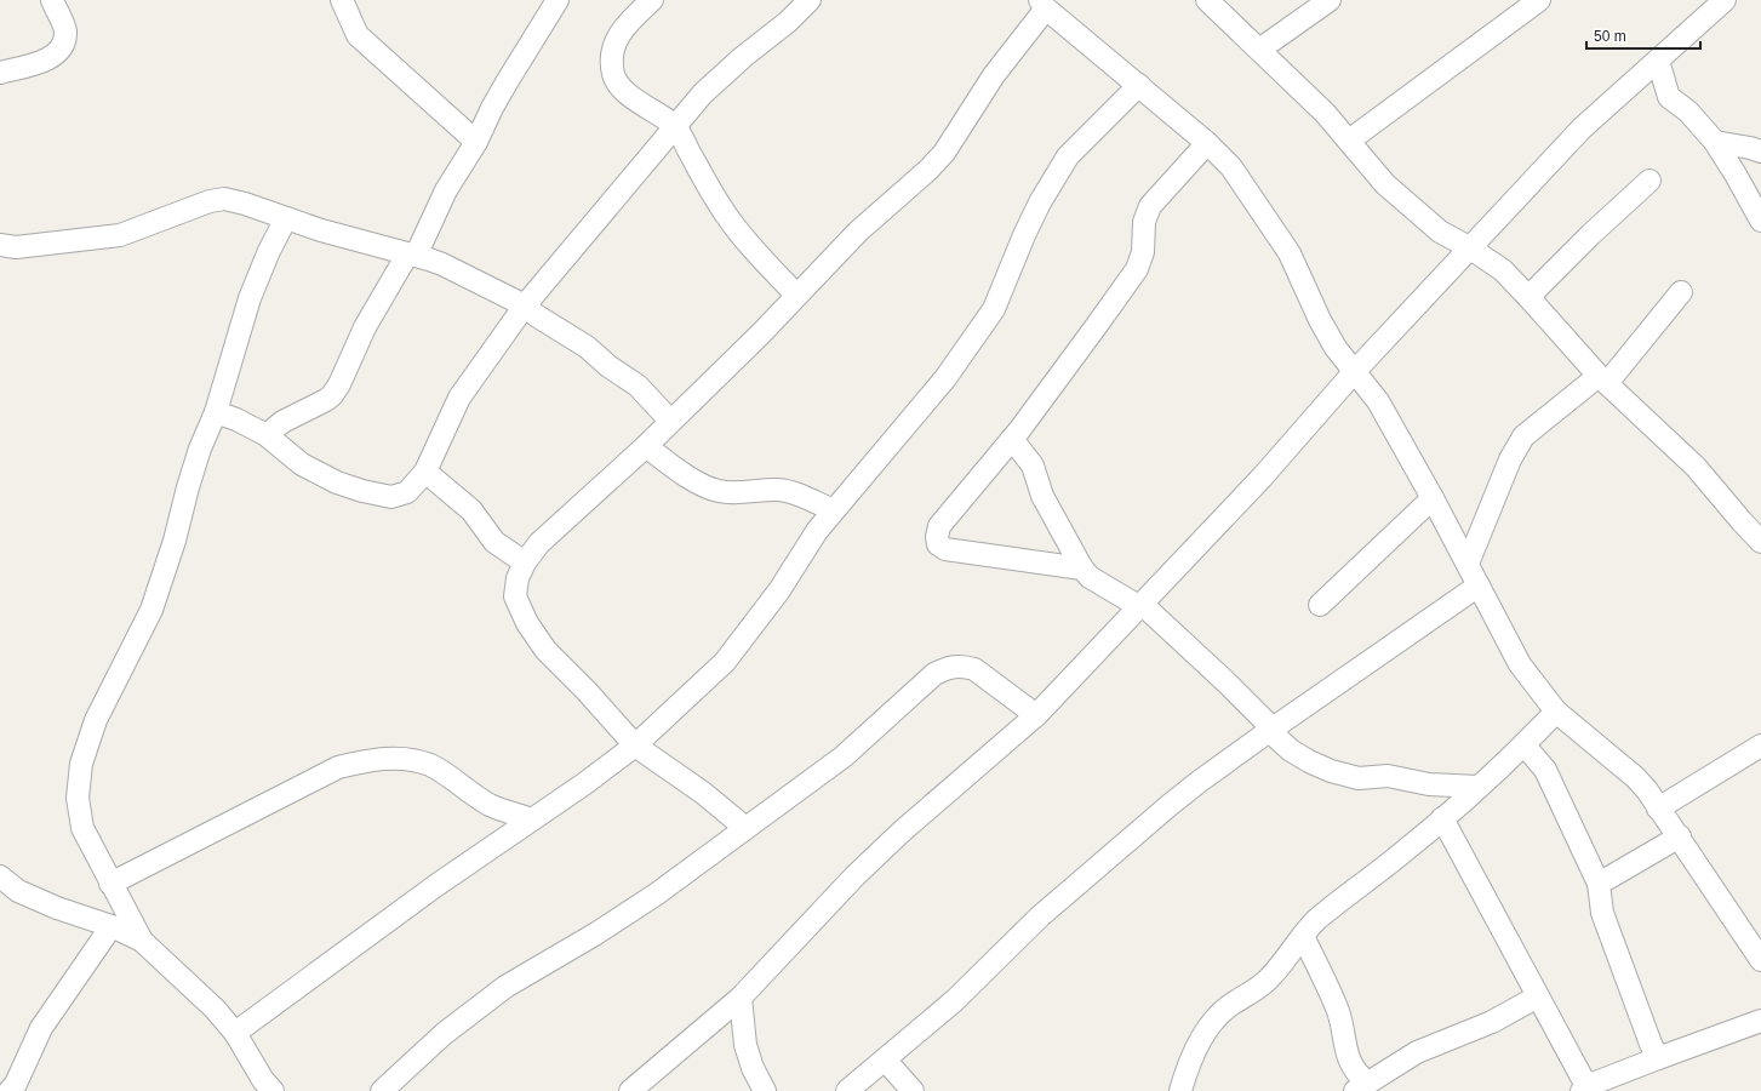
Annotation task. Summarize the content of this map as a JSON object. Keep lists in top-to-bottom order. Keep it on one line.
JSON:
{"scale_bar":"50 m"}
